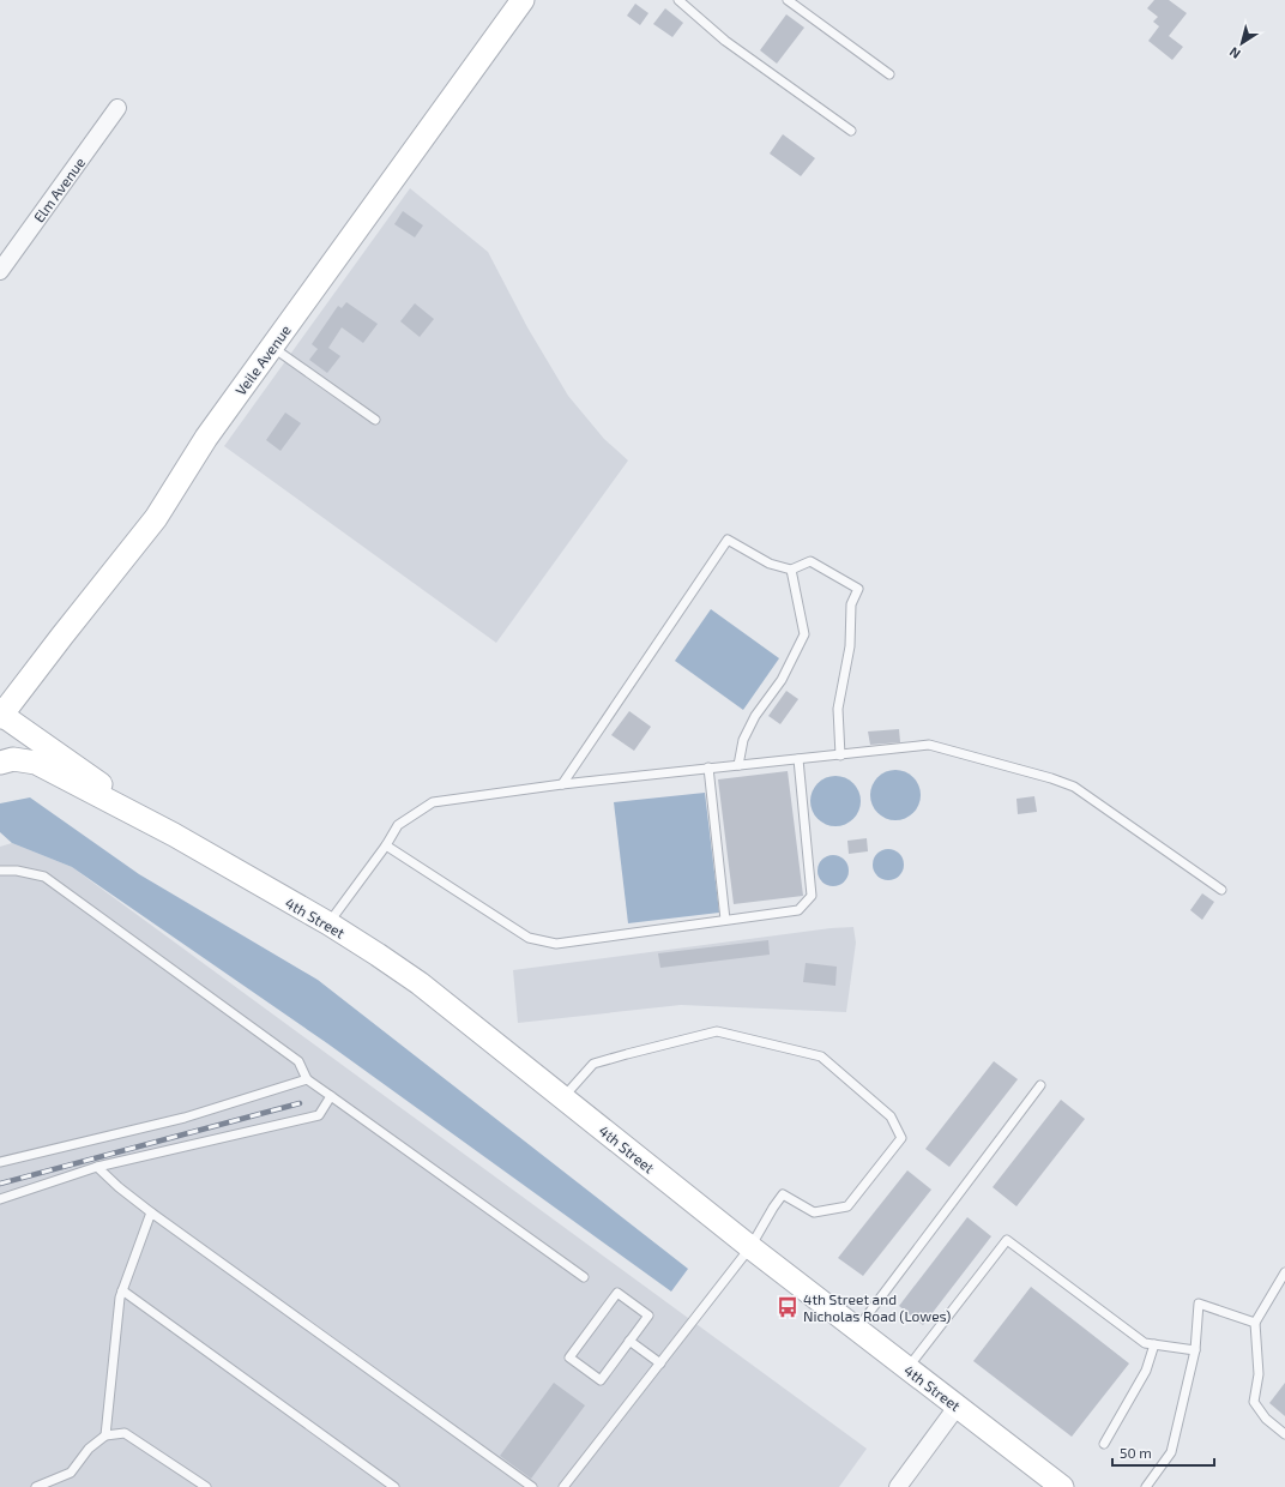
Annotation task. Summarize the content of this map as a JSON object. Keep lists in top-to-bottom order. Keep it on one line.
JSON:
{"streets":{"street":["Elm Avenue","Veile Avenue","4th Street"]},"places":{"bus stop":["4th Street and Nicholas Road (Lowes)"]},"scale_bar":"50 m","north":"bottom left"}
